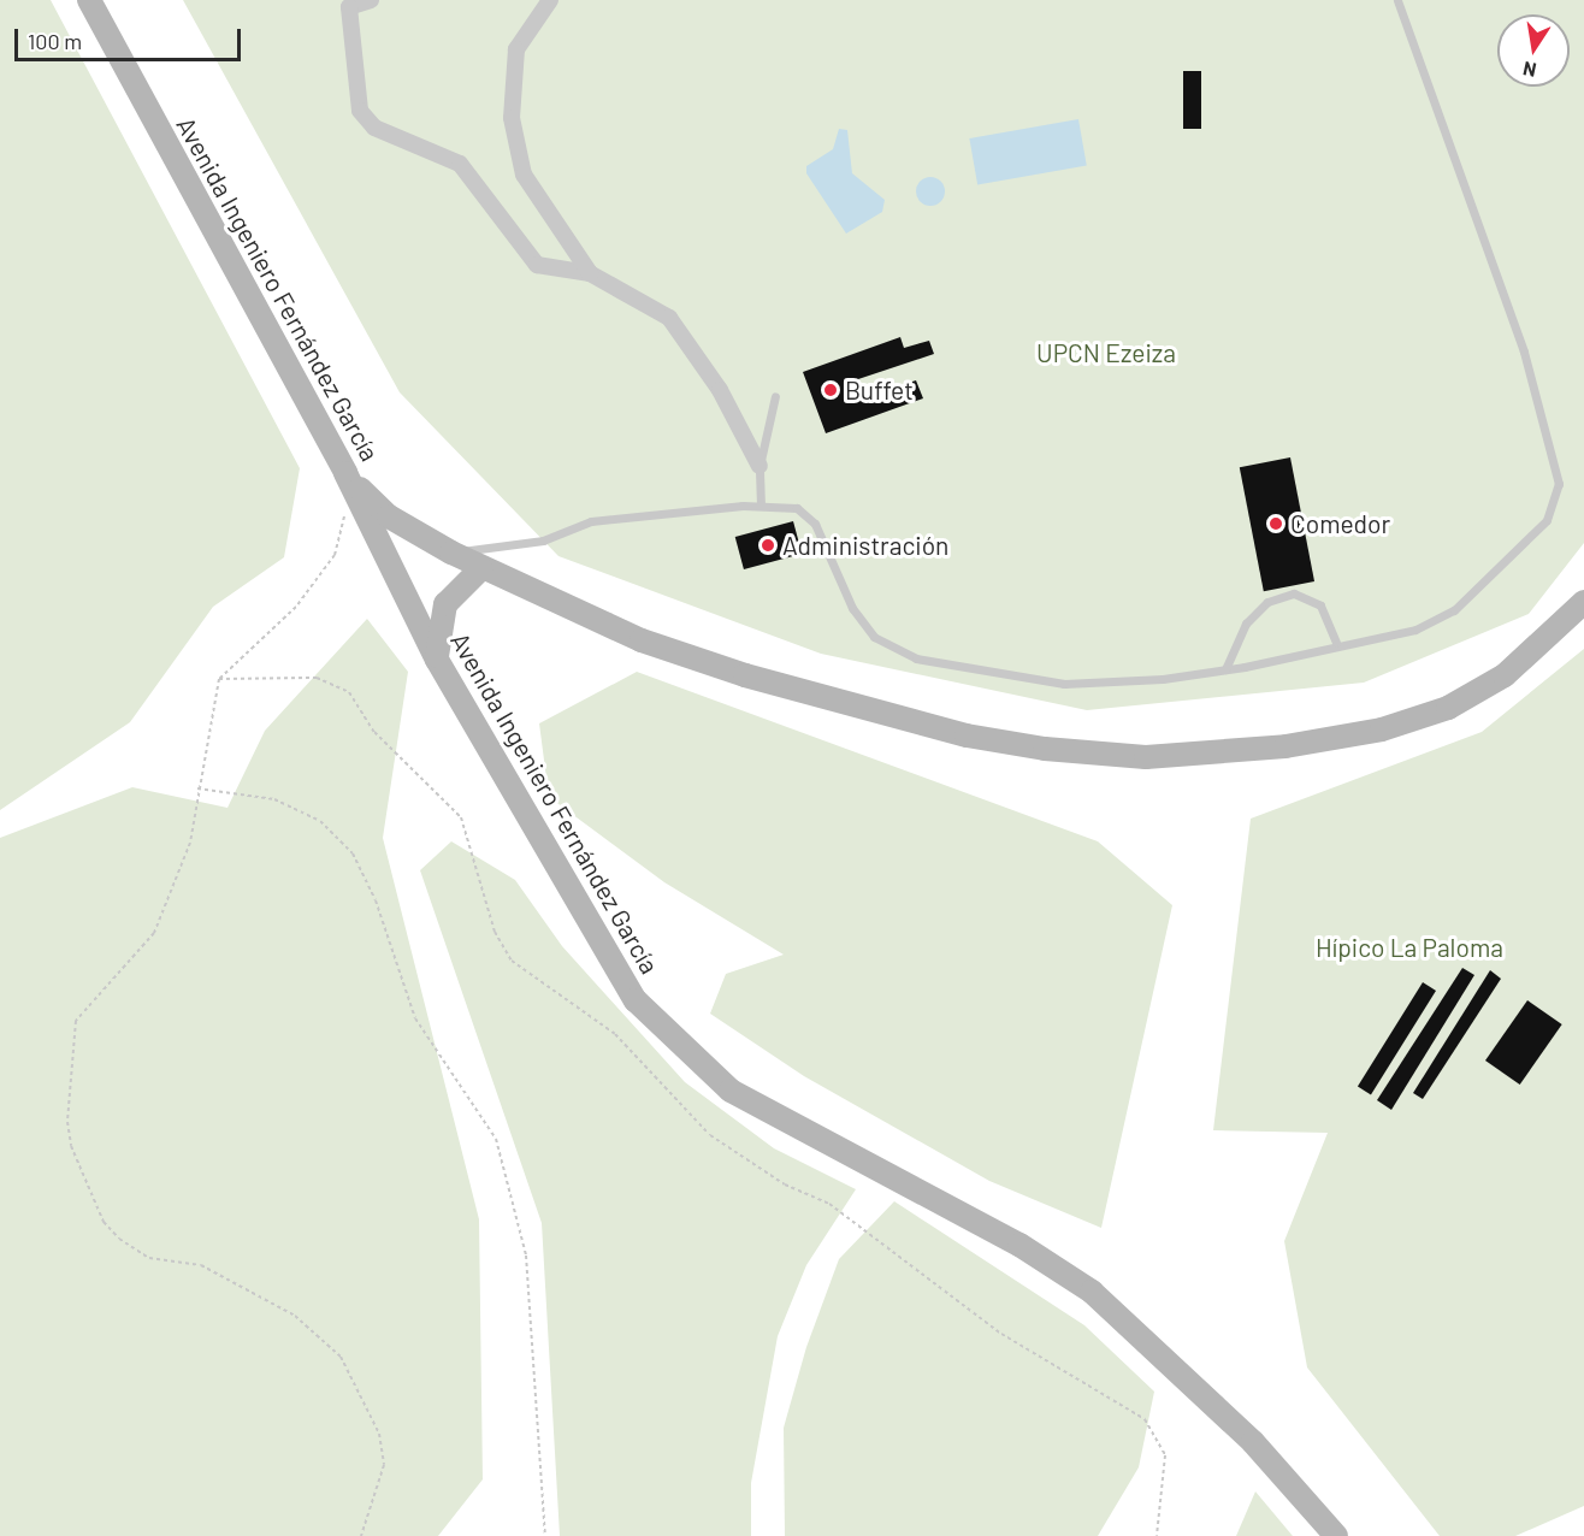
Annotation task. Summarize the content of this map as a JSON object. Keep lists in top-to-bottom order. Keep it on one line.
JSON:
{"streets":{"street":["Avenida Ingeniero Fernández García"]},"parks":["UPCN Ezeiza","Hípico La Paloma"],"places":["Buffet","Comedor","Administración"],"scale_bar":"100 m","north":"bottom"}
